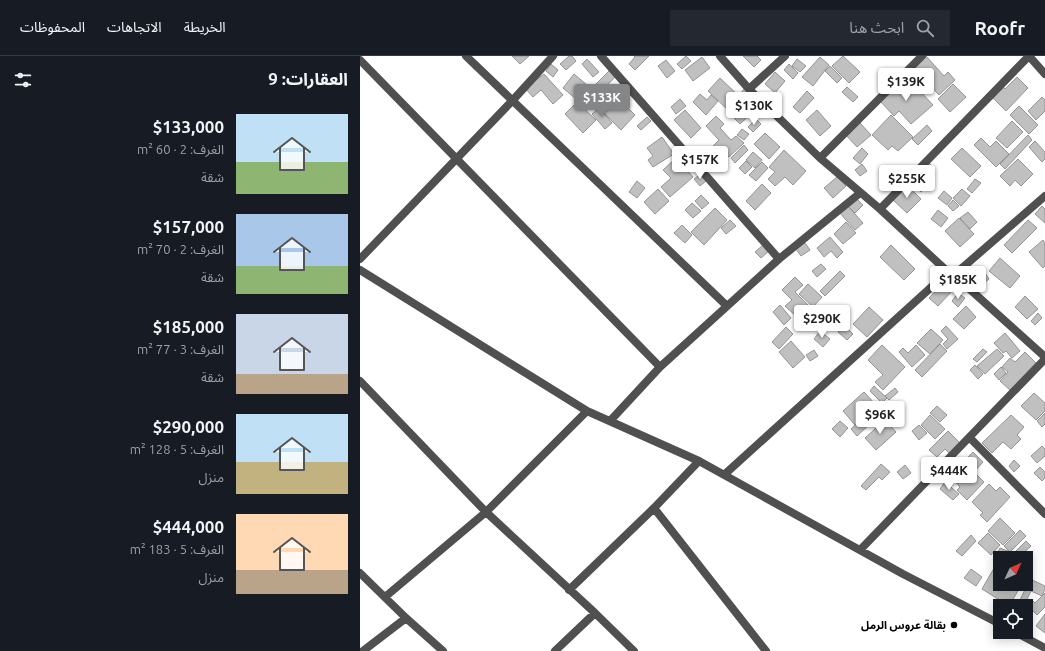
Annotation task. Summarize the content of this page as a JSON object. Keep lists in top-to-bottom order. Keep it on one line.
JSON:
{"places":["بقالة عروس الرمل"],"north":"top right","page":{"header":"Roofr","search":"ابحث هنا","nav":["الخريطة","الاتجاهات","المحفوظات"],"heading":"العقارات: 9","price":["$139K","$133K","$130K","$157K","$255K","$185K","$290K","$96K","$444K"],"list":[{"name":"$133,000","note":"الغرف: 2 · 60 m² · شقة"},{"name":"$157,000","note":"الغرف: 2 · 70 m² · شقة"},{"name":"$185,000","note":"الغرف: 3 · 77 m² · شقة"},{"name":"$290,000","note":"الغرف: 5 · 128 m² · منزل"},{"name":"$444,000","note":"الغرف: 5 · 183 m² · منزل"}]}}
